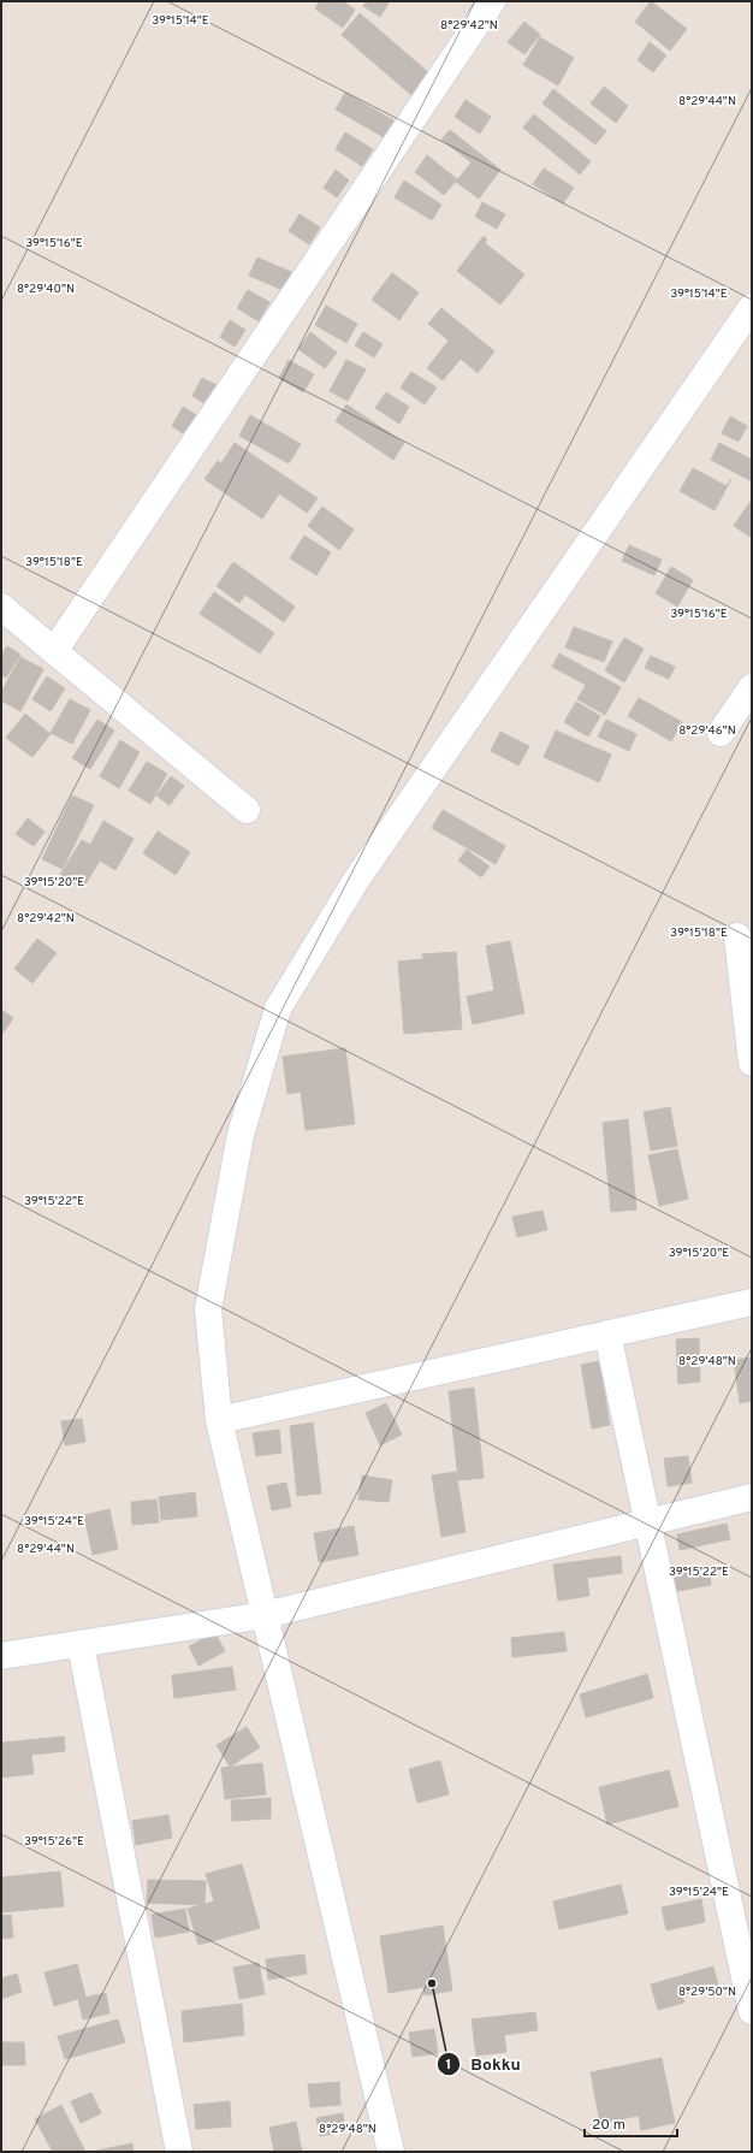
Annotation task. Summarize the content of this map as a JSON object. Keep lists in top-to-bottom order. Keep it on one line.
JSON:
{"places":["Bokku"],"scale_bar":"20 m","coordinates":["39°15'14\"E","8°29'42\"N","8°29'44\"N","39°15'16\"E","8°29'40\"N","39°15'18\"E","8°29'46\"N","39°15'20\"E","39°15'22\"E","8°29'48\"N","39°15'24\"E","39°15'26\"E","8°29'50\"N"]}
